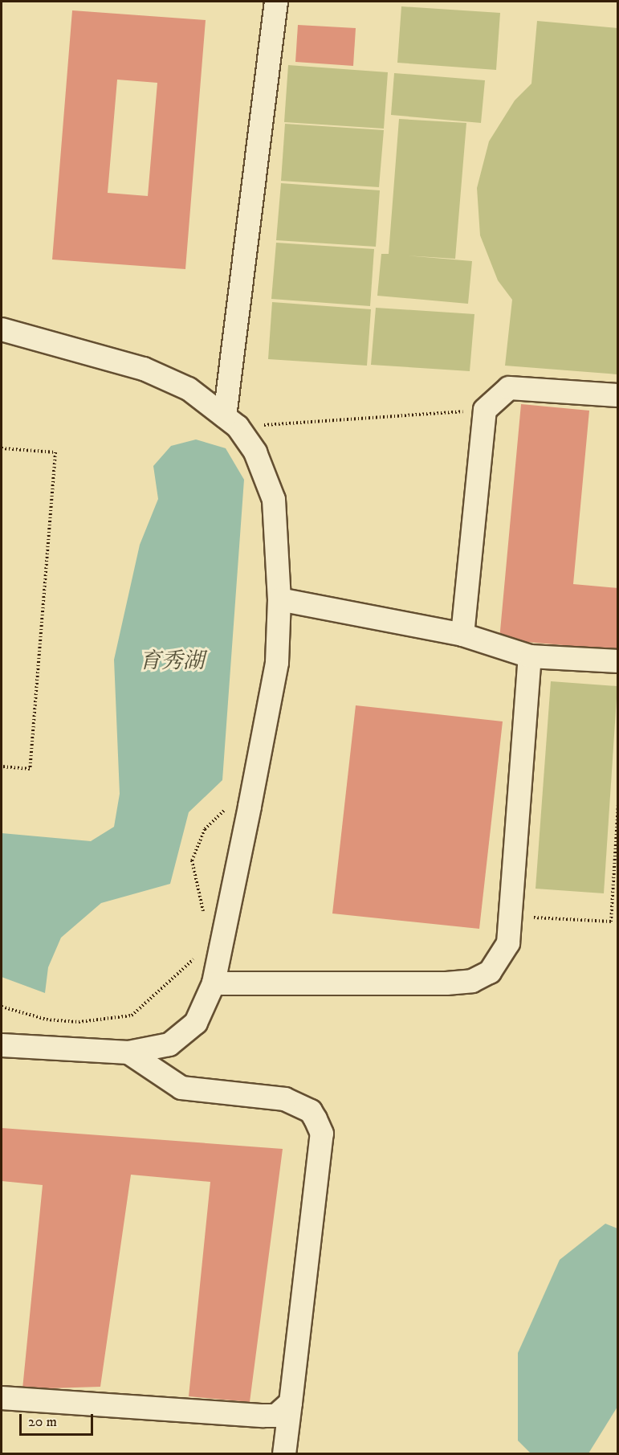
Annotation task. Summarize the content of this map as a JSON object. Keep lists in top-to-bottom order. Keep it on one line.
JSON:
{"water":["育秀湖"],"scale_bar":"20 m"}
